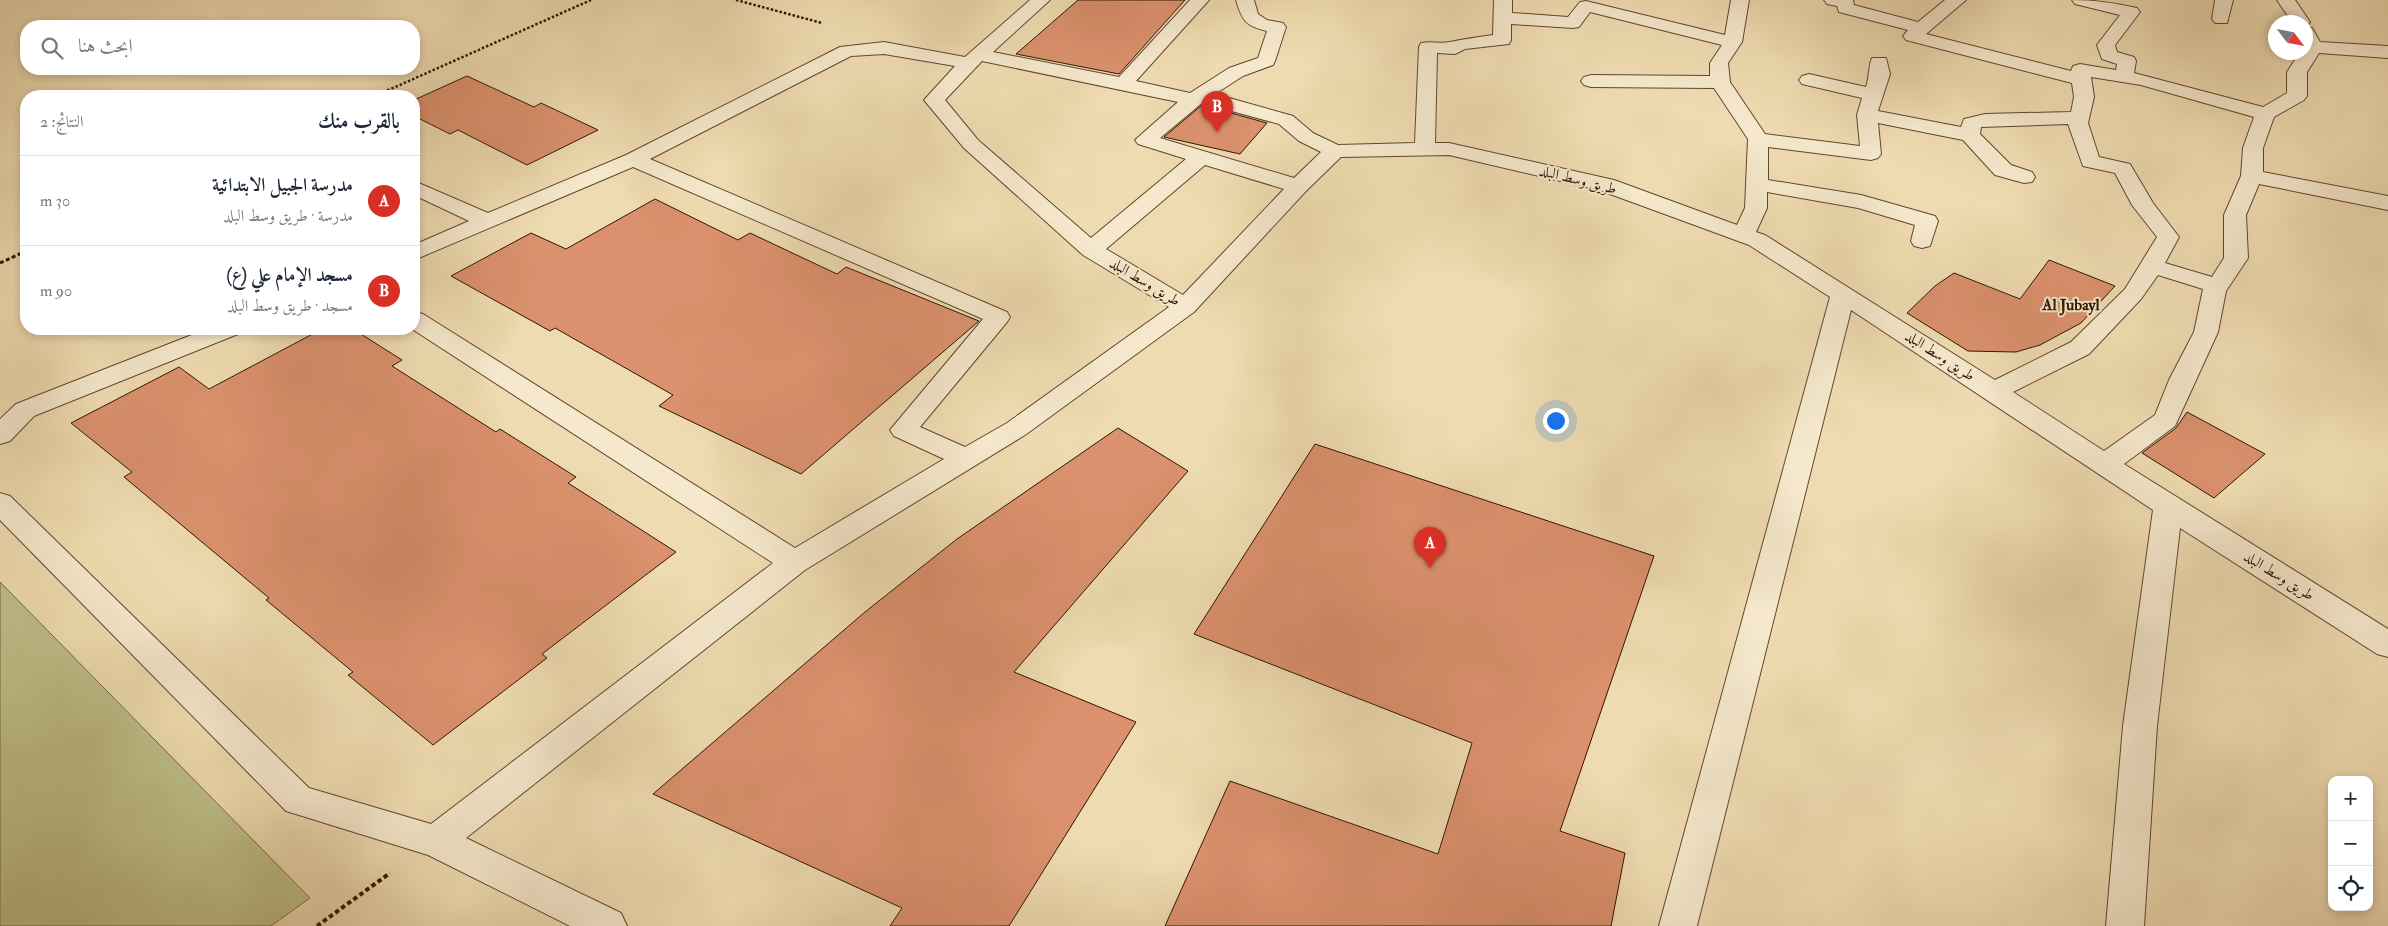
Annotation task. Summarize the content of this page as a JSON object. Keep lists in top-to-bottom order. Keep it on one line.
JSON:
{"streets":{"street":["طريق وسط البلد"]},"districts":["Al Jubayl"],"north":"bottom right","page":{"search":"ابحث هنا","heading":["بالقرب منك","النتائج: 2"],"pins":["B","A"],"list":[{"mark":"A","name":"مدرسة الجبيل الابتدائية","note":"مدرسة · طريق وسط البلد","value":"30 m"},{"mark":"B","name":"مسجد الإمام علي (ع)","note":"مسجد · طريق وسط البلد","value":"90 m"}],"map_buttons":["+","−"]}}
